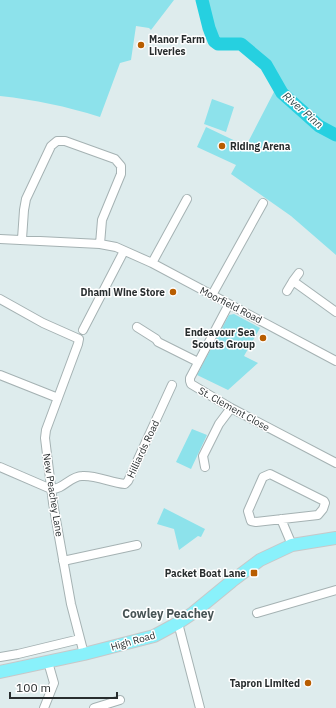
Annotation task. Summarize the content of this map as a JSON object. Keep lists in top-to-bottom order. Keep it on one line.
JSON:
{"streets":{"main road":["High Road"],"street":["Moorfield Road","St. Clement Close","Hilliards Road","New Peachey Lane"]},"crossings":[["Moorfield Road","St. Clement Close"],["Hilliards Road","New Peachey Lane"],["New Peachey Lane","High Road"]],"districts":["Cowley Peachey"],"water":["River Pinn"],"places":{"other":["Manor Farm Liveries","Riding Arena","Dhami Wine Store","Endeavour Sea Scouts Group","Tapron Limited"],"transit":["Packet Boat Lane"]},"scale_bar":"100 m"}
